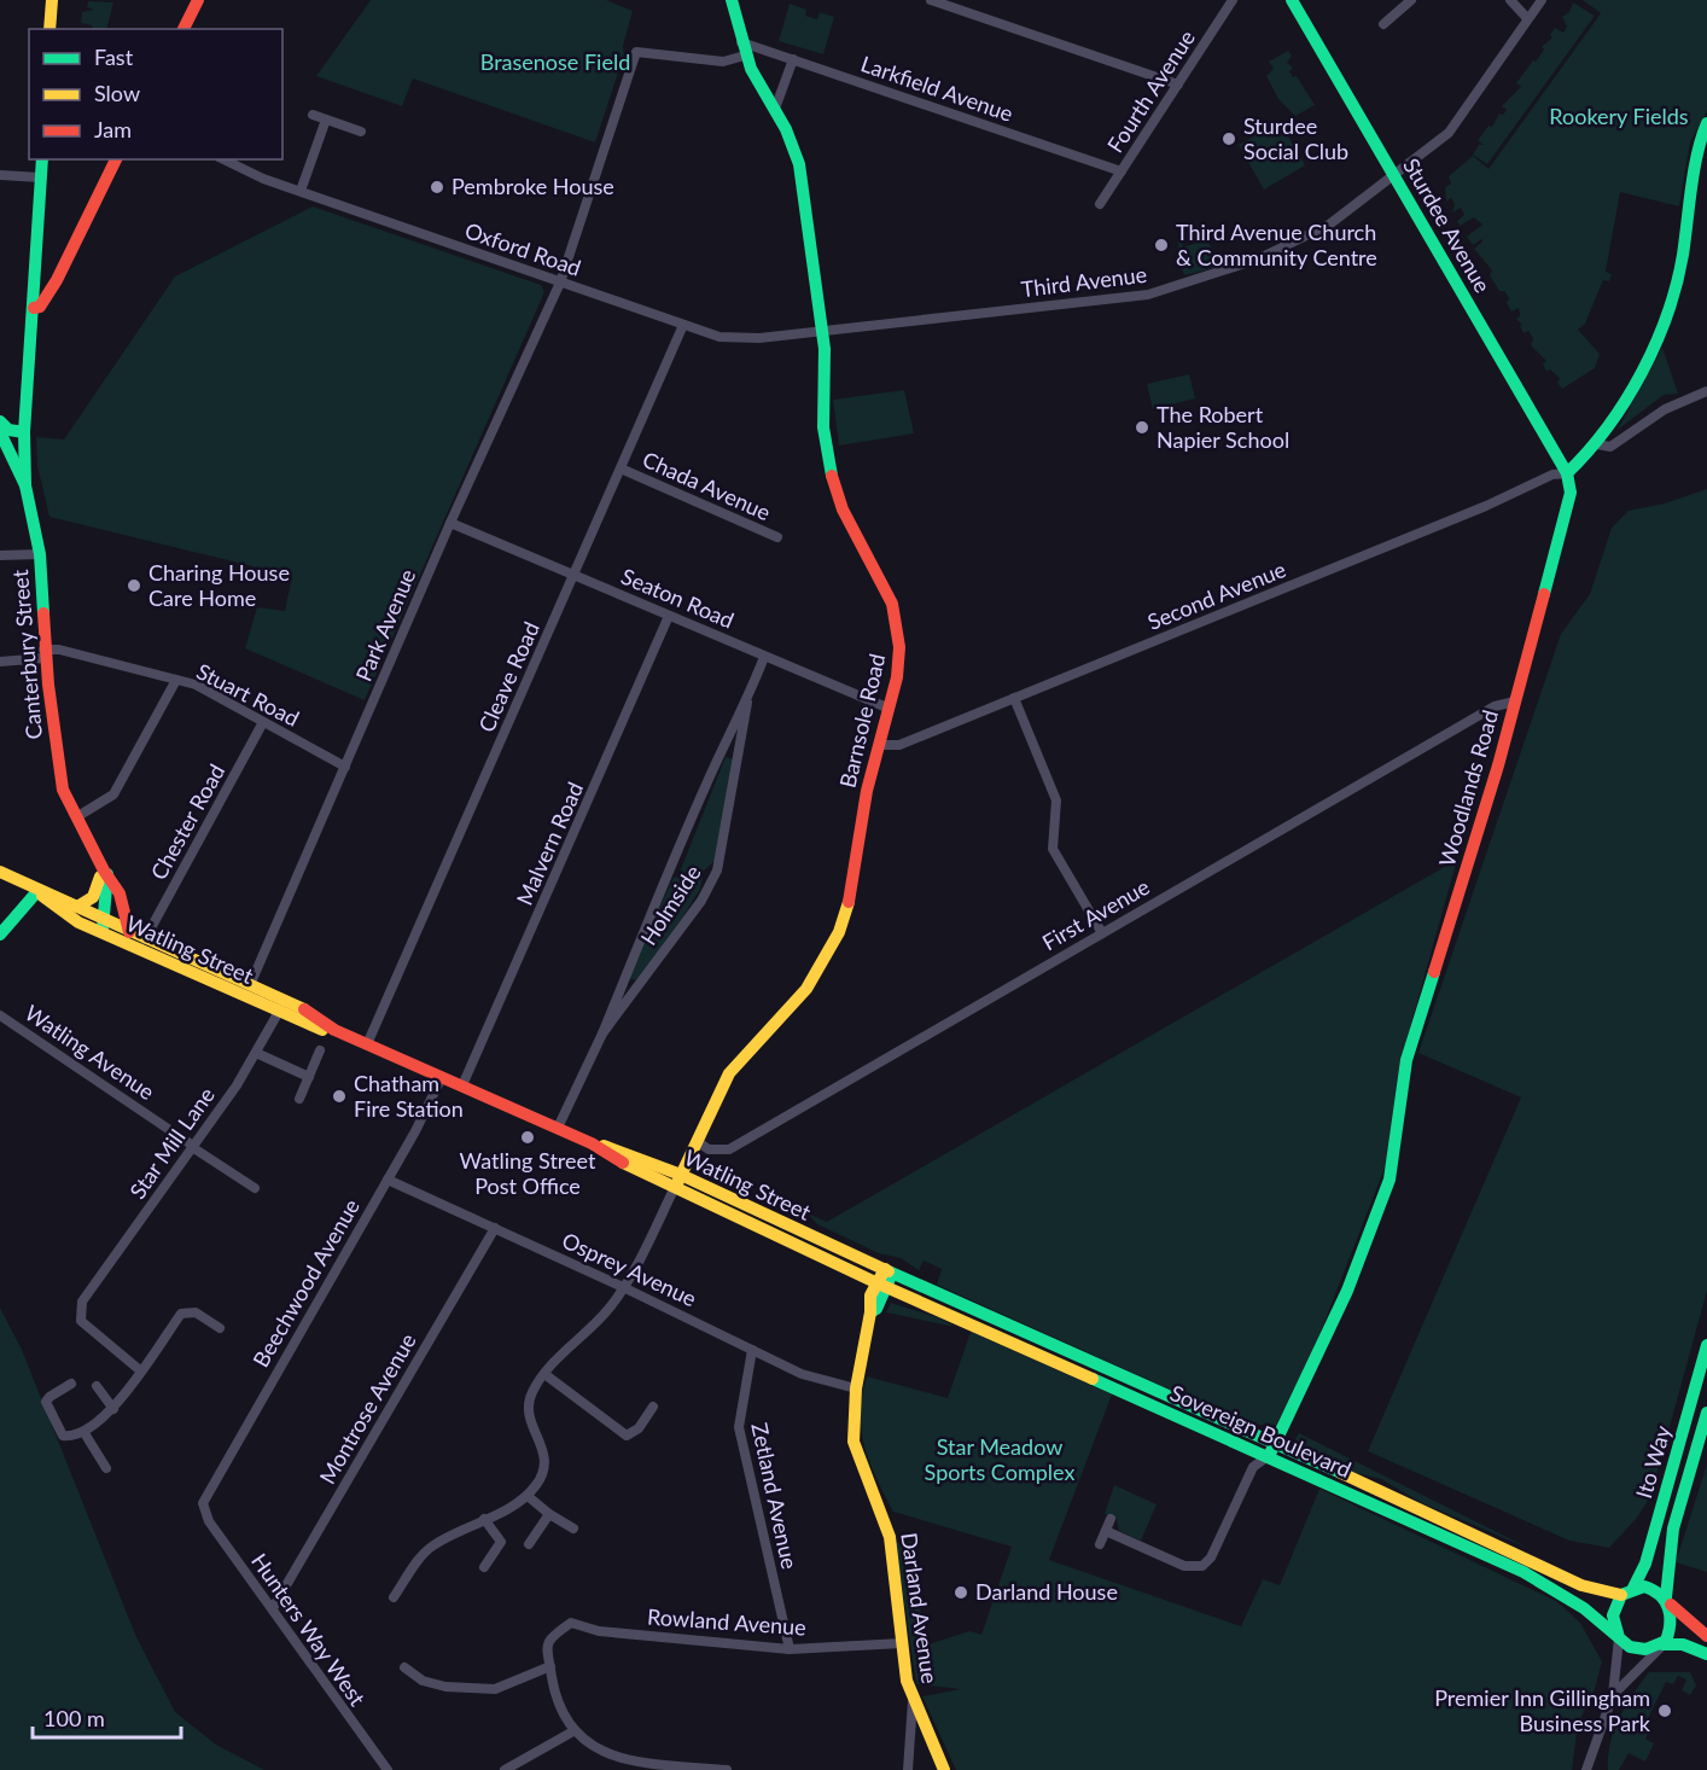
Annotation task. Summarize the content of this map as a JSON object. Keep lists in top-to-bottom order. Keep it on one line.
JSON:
{"streets":{"main road":["Sturdee Avenue","Canterbury Street","Barnsole Road","Woodlands Road","Watling Street","Sovereign Boulevard","Ito Way","Darland Avenue"],"street":["Larkfield Avenue","Fourth Avenue","Oxford Road","Third Avenue","Chada Avenue","Second Avenue","Seaton Road","Park Avenue","Cleave Road","Stuart Road","Chester Road","Malvern Road","Holmside","First Avenue","Watling Avenue","Star Mill Lane","Osprey Avenue","Beechwood Avenue","Montrose Avenue","Zetland Avenue","Rowland Avenue","Hunters Way West"]},"crossings":[["Larkfield Avenue","Fourth Avenue"],["Larkfield Avenue","Park Avenue"],["Larkfield Avenue","Barnsole Road"],["Sturdee Avenue","Third Avenue"],["Sturdee Avenue","Second Avenue"],["Sturdee Avenue","Woodlands Road"],["Oxford Road","Third Avenue"],["Oxford Road","Park Avenue"],["Oxford Road","Cleave Road"],["Oxford Road","Barnsole Road"],["Third Avenue","Barnsole Road"],["Chada Avenue","Cleave Road"],["Second Avenue","Barnsole Road"],["Second Avenue","Woodlands Road"],["Seaton Road","Park Avenue"],["Seaton Road","Cleave Road"],["Seaton Road","Barnsole Road"],["Seaton Road","Malvern Road"],["Seaton Road","Holmside"],["Park Avenue","Stuart Road"],["Park Avenue","Barnsole Road"],["Park Avenue","Watling Street"],["Canterbury Street","Stuart Road"],["Canterbury Street","Watling Street"],["Cleave Road","Watling Street"],["Stuart Road","Chester Road"],["Barnsole Road","First Avenue"],["Barnsole Road","Watling Street"],["Woodlands Road","First Avenue"],["Woodlands Road","Sovereign Boulevard"],["Chester Road","Watling Street"],["Malvern Road","Watling Street"],["Holmside","Watling Street"],["Watling Street","Star Mill Lane"],["Watling Street","Beechwood Avenue"],["Watling Street","Sovereign Boulevard"],["Watling Street","Darland Avenue"],["Watling Avenue","Star Mill Lane"],["Osprey Avenue","Beechwood Avenue"],["Osprey Avenue","Montrose Avenue"],["Osprey Avenue","Zetland Avenue"],["Osprey Avenue","Darland Avenue"],["Beechwood Avenue","Hunters Way West"],["Montrose Avenue","Hunters Way West"],["Sovereign Boulevard","Ito Way"],["Sovereign Boulevard","Darland Avenue"],["Zetland Avenue","Rowland Avenue"],["Darland Avenue","Rowland Avenue"]],"parks":["Brasenose Field","Rookery Fields","Star Meadow Sports Complex"],"places":["Sturdee Social Club","Pembroke House","Third Avenue Church & Community Centre","The Robert Napier School","Charing House Care Home","Chatham Fire Station","Watling Street Post Office","Darland House","Premier Inn Gillingham Business Park"],"legend":["Fast","Slow","Jam"],"scale_bar":"100 m"}
